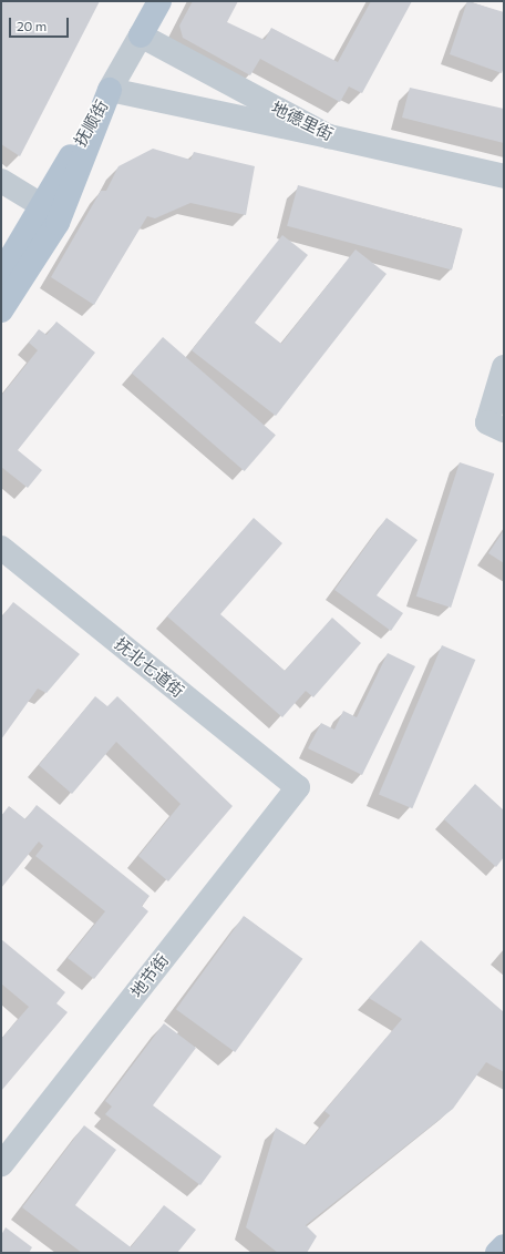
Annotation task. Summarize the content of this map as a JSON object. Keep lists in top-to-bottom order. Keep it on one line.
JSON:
{"streets":{"main road":["抚顺街"],"street":["地德里街","抚北七道街","地节街"]},"crossings":[["抚北七道街","地节街"]],"scale_bar":"20 m"}
